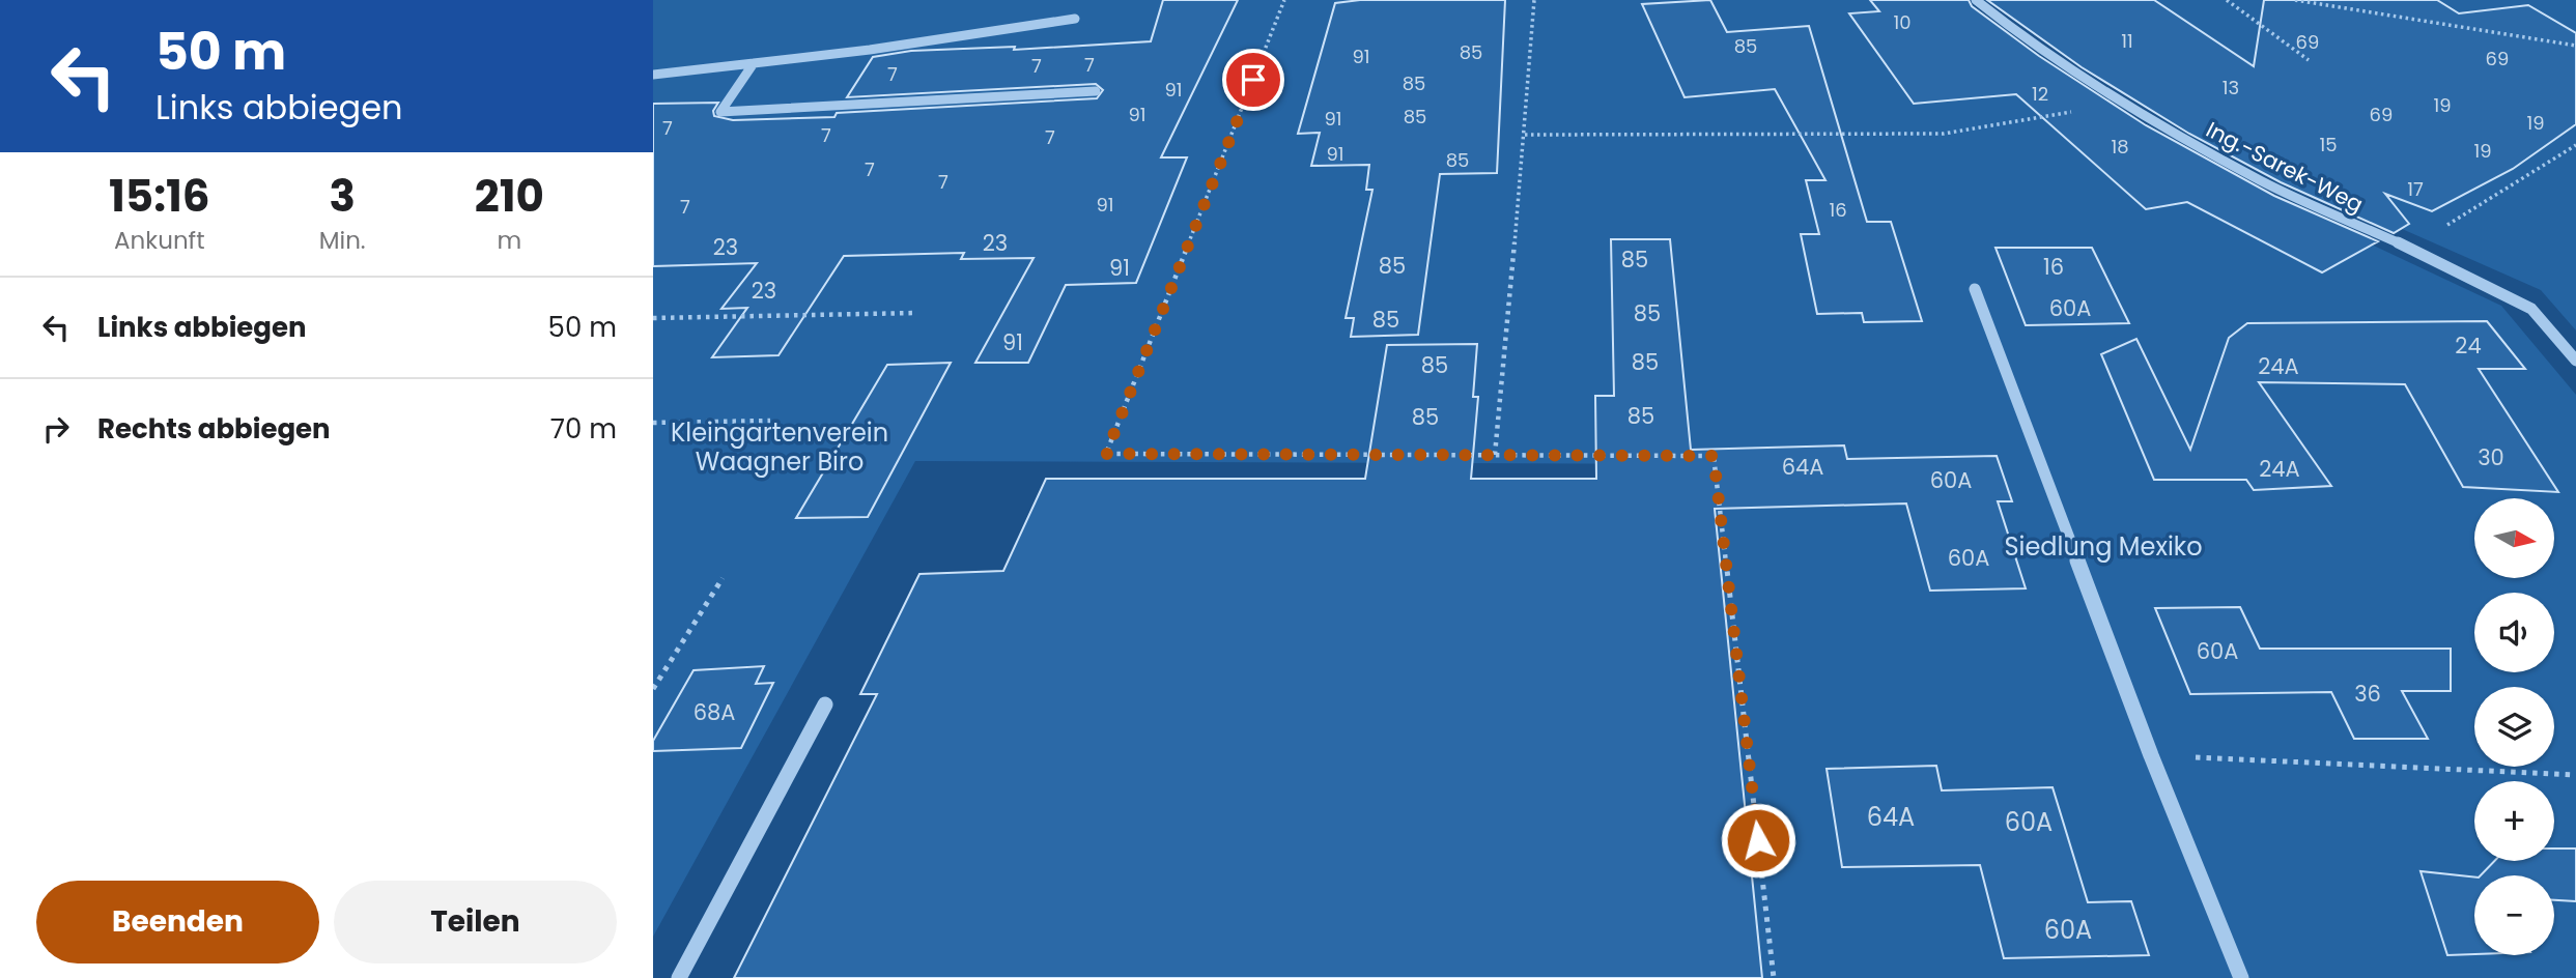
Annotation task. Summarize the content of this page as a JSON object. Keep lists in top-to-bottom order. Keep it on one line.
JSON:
{"streets":{"street":["Ing.-Sarek-Weg"]},"parks":["Kleingartenverein Waagner Biro","Siedlung Mexiko"],"house_numbers":["10","11","69","85","85","91","69","7","7","7","85","13","91","12","19","91","69","85","91","19","7","7","7","15","18","19","91","85","7","7","17","91","7","16","23","23","85","85","16","91","23","60A","85","85","91","24","85","85","24A","85","85","30","64A","24A","60A","60A","60A","36","68A","64A","60A","60A"],"north":"right","page":{"turn":["50 m","Links abbiegen"],"eta":["15:16","Ankunft","3","Min.","210","m"],"list":[{"name":"Links abbiegen","value":"50 m"},{"name":"Rechts abbiegen","value":"70 m"}],"map_buttons":["+","−"],"buttons":["Beenden","Teilen"]}}
